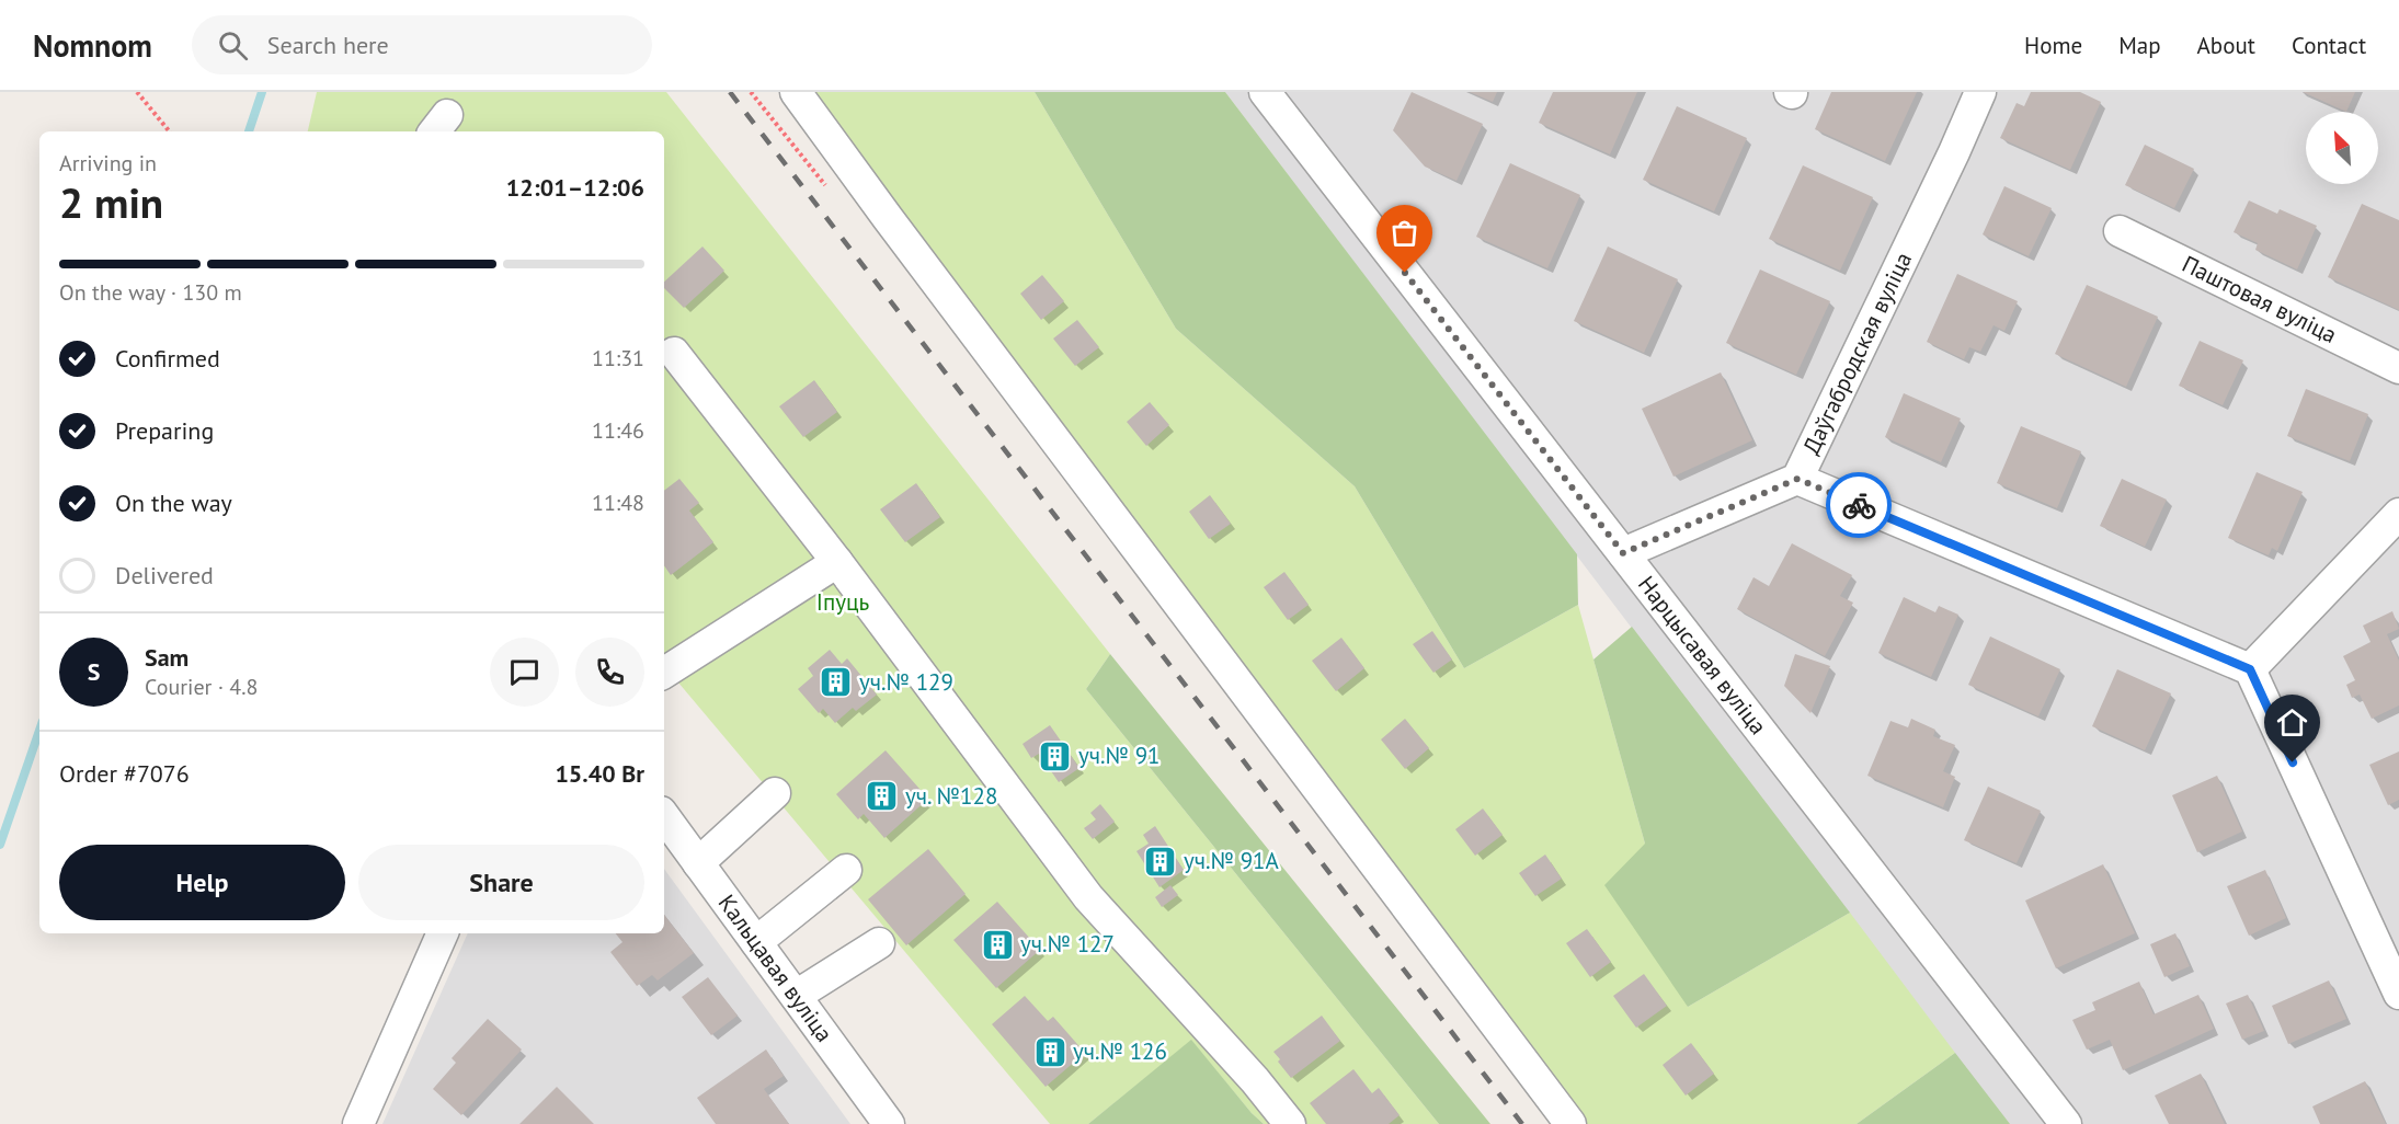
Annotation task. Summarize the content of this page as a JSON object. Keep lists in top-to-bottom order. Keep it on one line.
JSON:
{"streets":{"street":["Паштовая вуліца","Даўгабродская вуліца","Нарцысавая вуліца","Кальцавая вуліца"]},"crossings":[["Даўгабродская вуліца","Нарцысавая вуліца"]],"parks":["Іпуць"],"places":{"building":["уч.№ 129","уч.№ 91","уч. №128","уч.№ 91А","уч.№ 127","уч.№ 126"]},"north":"top left","page":{"header":"Nomnom","search":"Search here","nav":["Home","Map","About","Contact"],"heading":["2 min","Arriving in","12:01–12:06"],"panel":["Sam","Courier · 4.8","Order #7076","15.40 Br"],"bar":"On the way · 130 m","list":[["Confirmed","11:31"],["Preparing","11:46"],["On the way","11:48"],"Delivered"],"round":"S","buttons":["Help","Share"]}}
